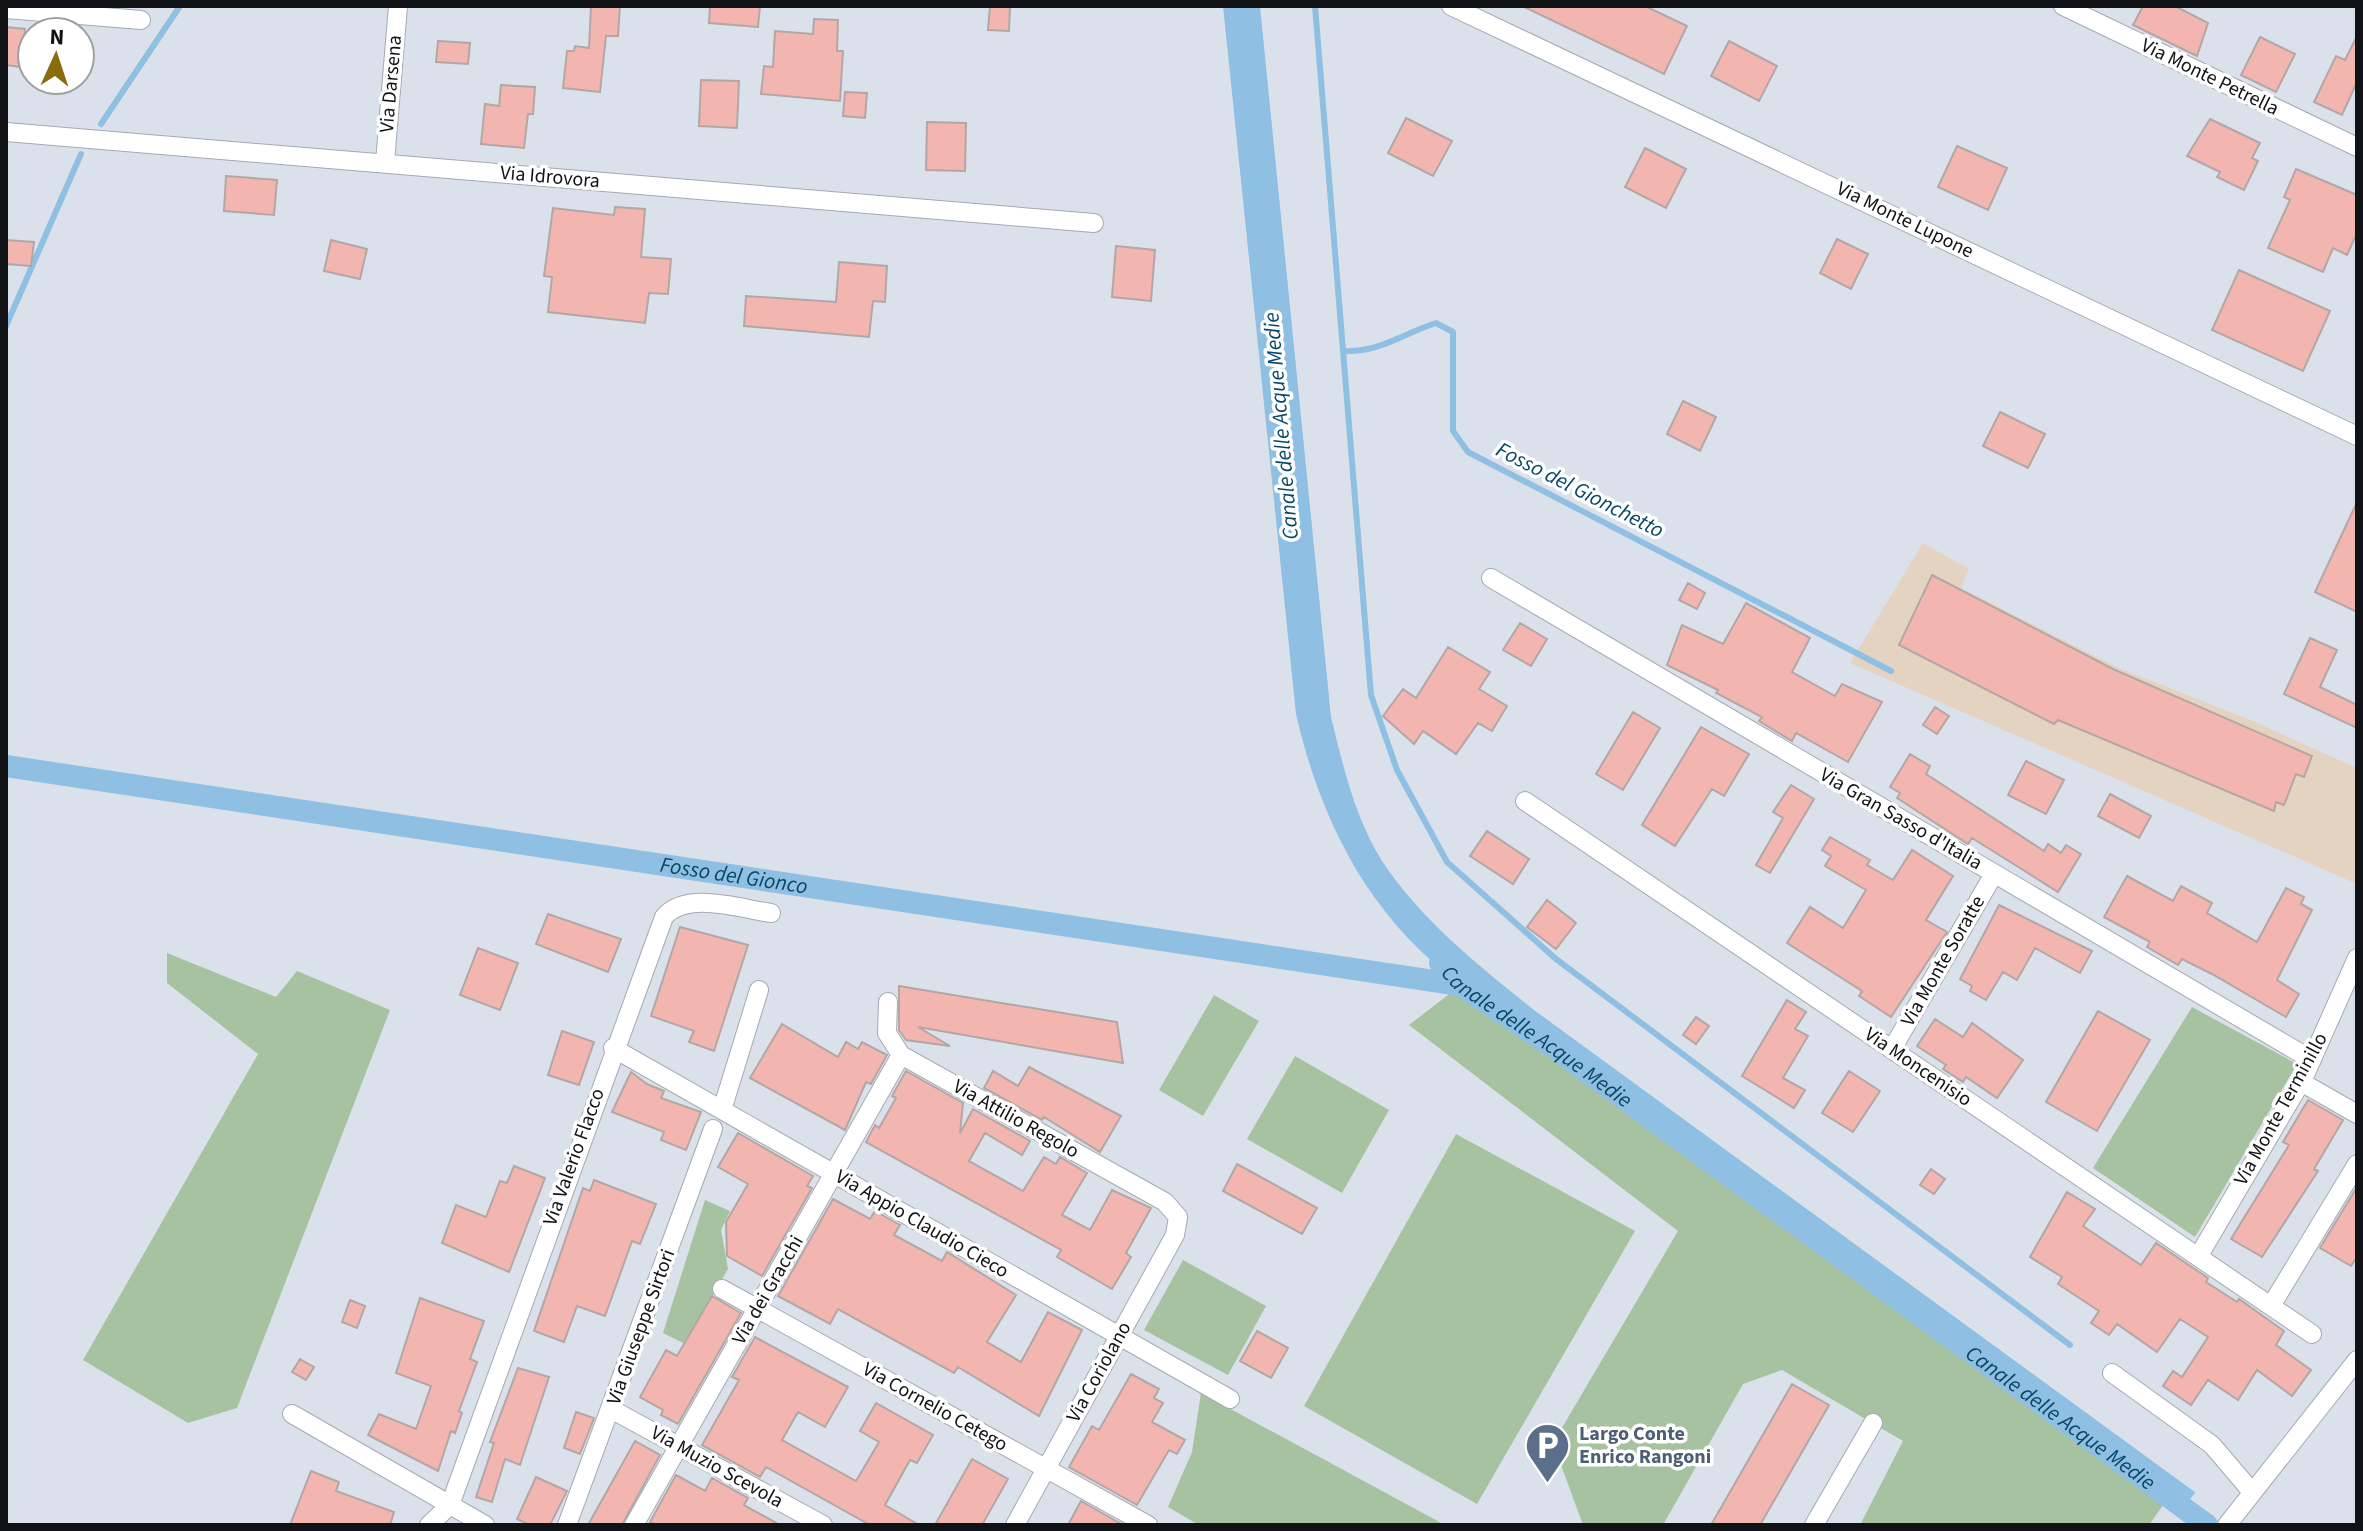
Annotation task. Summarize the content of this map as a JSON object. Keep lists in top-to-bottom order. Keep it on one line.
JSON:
{"streets":{"street":["Via Monte Petrella","Via Darsena","Via Idrovora","Via Monte Lupone","Via Gran Sasso d'Italia","Via Monte Soratte","Via Moncenisio","Via Monte Terminillo","Via Attilio Regolo","Via Valerio Flacco","Via Appio Claudio Cieco","Via dei Gracchi","Via Giuseppe Sirtori","Via Coriolano","Via Cornelio Cetego","Via Muzio Scevola"]},"crossings":[["Via Darsena","Via Idrovora"],["Via Gran Sasso d'Italia","Via Monte Soratte"],["Via Gran Sasso d'Italia","Via Monte Terminillo"],["Via Monte Soratte","Via Moncenisio"],["Via Moncenisio","Via Monte Terminillo"],["Via Attilio Regolo","Via dei Gracchi"],["Via Attilio Regolo","Via Coriolano"],["Via Valerio Flacco","Via Appio Claudio Cieco"],["Via Appio Claudio Cieco","Via dei Gracchi"],["Via Appio Claudio Cieco","Via Coriolano"],["Via dei Gracchi","Via Cornelio Cetego"],["Via dei Gracchi","Via Muzio Scevola"],["Via Giuseppe Sirtori","Via Muzio Scevola"],["Via Coriolano","Via Cornelio Cetego"]],"water":["Canale delle Acque Medie","Fosso del Gionchetto","Fosso del Gionco"],"places":{"parking":["Largo Conte Enrico Rangoni"]},"north":"top"}
